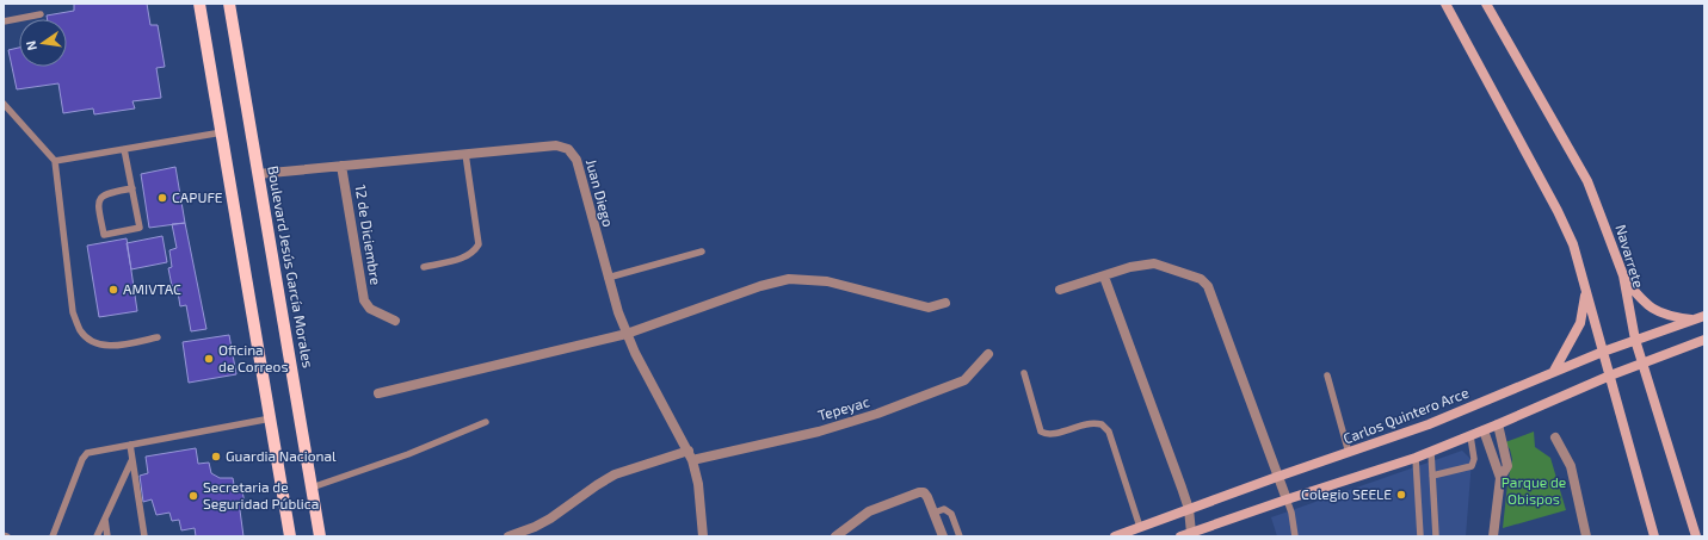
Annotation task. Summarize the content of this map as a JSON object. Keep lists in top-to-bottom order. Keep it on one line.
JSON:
{"streets":{"main road":["Navarrete","Boulevard Jesús García Morales","Carlos Quintero Arce"],"street":["Juan Diego","12 de Diciembre","Tepeyac"]},"crossings":[["Juan Diego","12 de Diciembre"],["Juan Diego","Boulevard Jesús García Morales"],["Juan Diego","Tepeyac"],["Navarrete","Carlos Quintero Arce"]],"parks":["Parque de Obispos"],"places":["CAPUFE","AMIVTAC","Oficina de Correos","Guardia Nacional","Colegio SEELE","Secretaria de Seguridad Pública"],"north":"left"}
